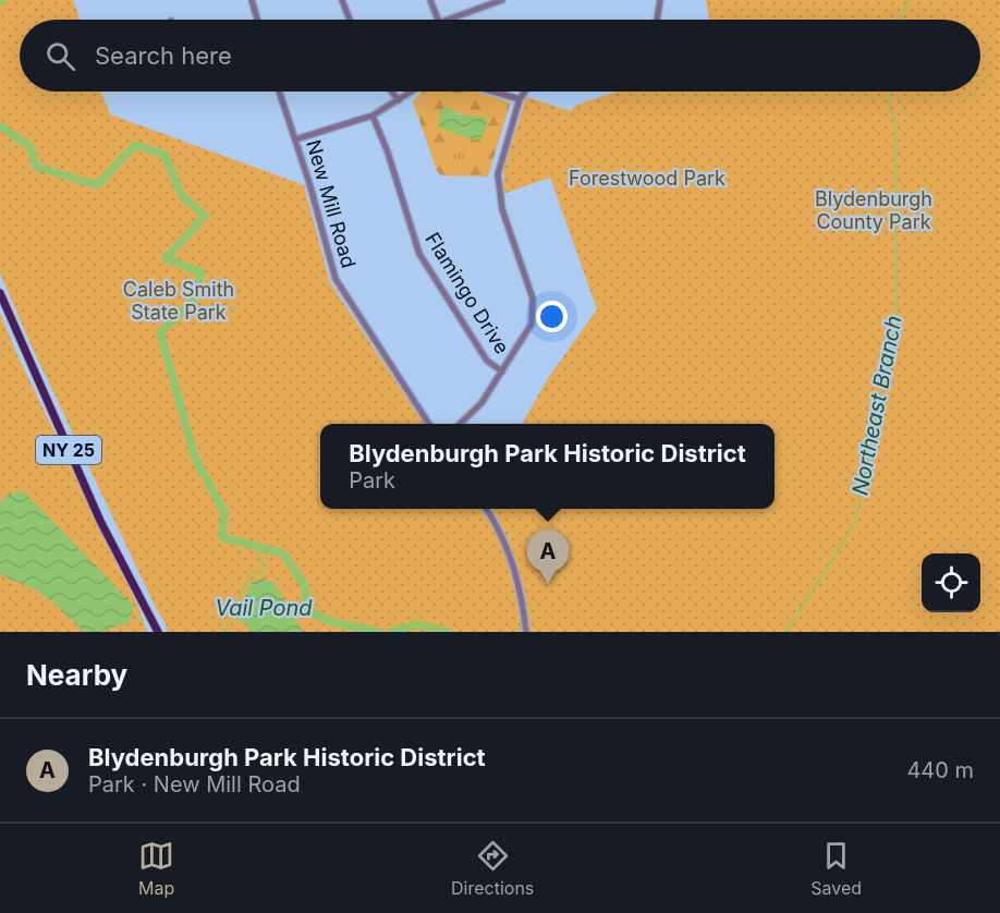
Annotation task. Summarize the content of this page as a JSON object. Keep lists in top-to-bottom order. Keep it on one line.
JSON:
{"streets":{"main road":["NY 25"],"street":["New Mill Road","Flamingo Drive"]},"water":["Northeast Branch","Vail Pond"],"parks":["Forestwood Park","Blydenburgh County Park","Caleb Smith State Park"],"page":{"search":"Search here","popup":["Blydenburgh Park Historic District","Park"],"pins":"A","heading":"Nearby","list":[{"mark":"A","name":"Blydenburgh Park Historic District","note":"Park · New Mill Road","value":"440 m"}],"nav":["Map","Directions","Saved"]}}
